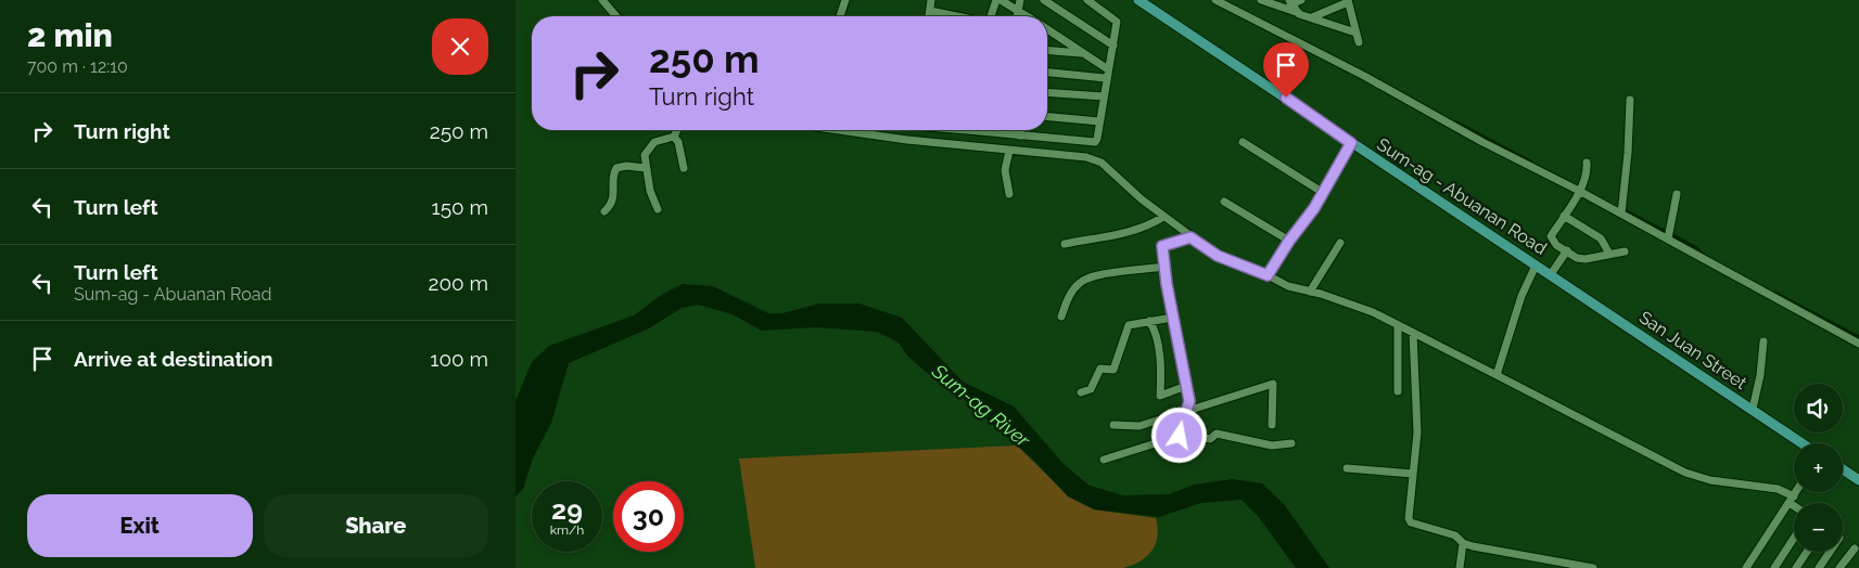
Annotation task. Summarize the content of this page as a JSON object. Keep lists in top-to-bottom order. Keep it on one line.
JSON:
{"streets":{"main road":["Sum-ag - Abuanan Road","San Juan Street"]},"crossings":[["Sum-ag - Abuanan Road","San Juan Street"]],"water":["Sum-ag River"],"page":{"heading":["2 min","700 m · 12:10"],"turn":["250 m","Turn right"],"list":[{"name":"Turn right","value":"250 m"},{"name":"Turn left","value":"150 m"},{"name":"Turn left","note":"Sum-ag - Abuanan Road","value":"200 m"},{"name":"Arrive at destination","value":"100 m"}],"map_buttons":["+","−"],"speed":"29 km/h","limit":"30","buttons":["Exit","Share"]}}
